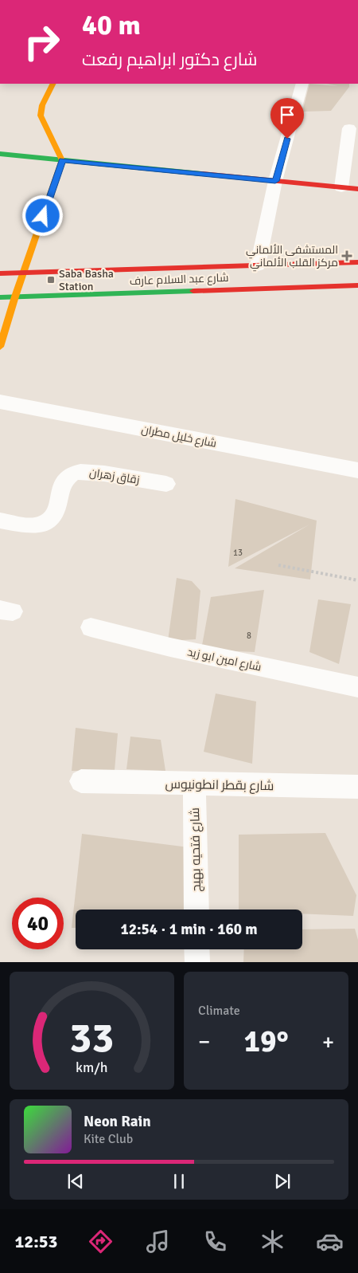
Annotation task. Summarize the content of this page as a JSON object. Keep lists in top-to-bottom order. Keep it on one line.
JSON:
{"streets":{"street":["شارع عبد السلام عارف","شارع خليل مطران","زقاق زهران","شارع امين ابو زيد","شارع بقطر انطونيوس","شارع فتحيه بهيج"]},"crossings":[["شارع بقطر انطونيوس","شارع فتحيه بهيج"]],"places":{"health":["المستشفى الألماني مركز القلب الألماني"],"transit":["Saba Basha Station"]},"house_numbers":["13","8"],"page":{"turn":["40 m","شارع دكتور ابراهيم رفعت"],"limit":"40","trip":"12:54 · 1 min · 160 m","tile":"Climate","heat":["−","19°","+"],"song":["Neon Rain","Kite Club"],"tabs":"12:53","gauge":["33","km/h"]}}
